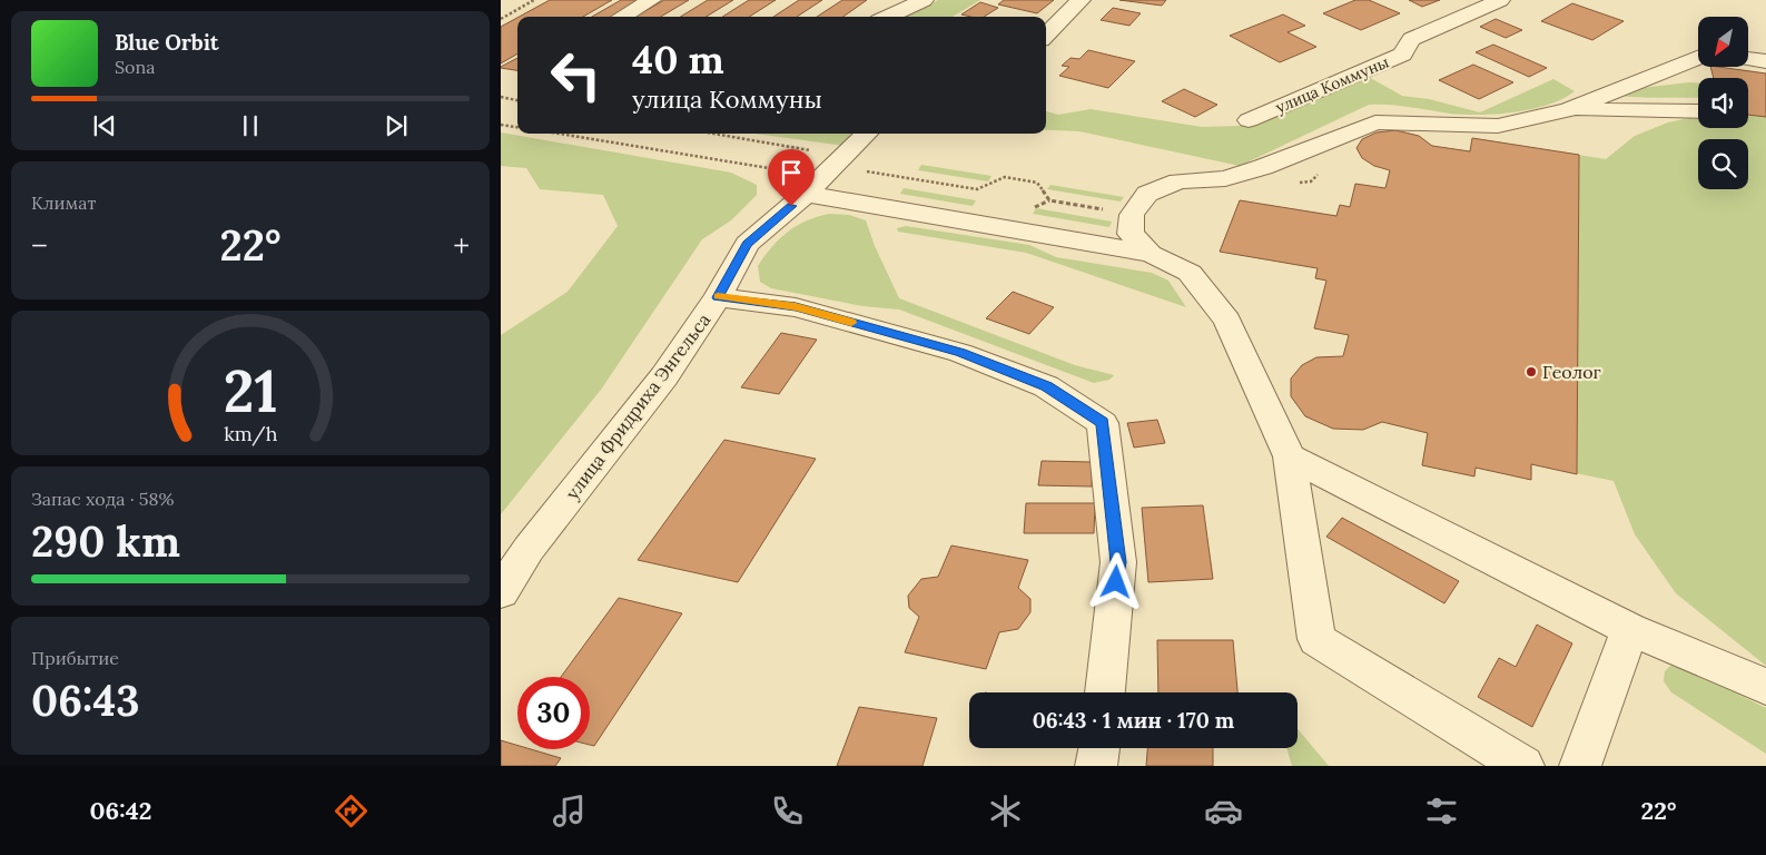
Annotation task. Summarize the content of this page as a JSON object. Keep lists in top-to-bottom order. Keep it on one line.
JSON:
{"streets":{"street":["улица Коммуны","улица Фридриха Энгельса"]},"places":["Геолог"],"north":"bottom left","page":{"turn":["40 m","улица Коммуны"],"song":["Blue Orbit","Sona"],"tile":["Климат",["Запас хода · 58%","290 km"],["Прибытие","06:43"]],"heat":["−","22°","+"],"limit":"30","trip":"06:43 · 1 мин · 170 m","tabs":["06:42","22°"],"gauge":["21","km/h"]}}
